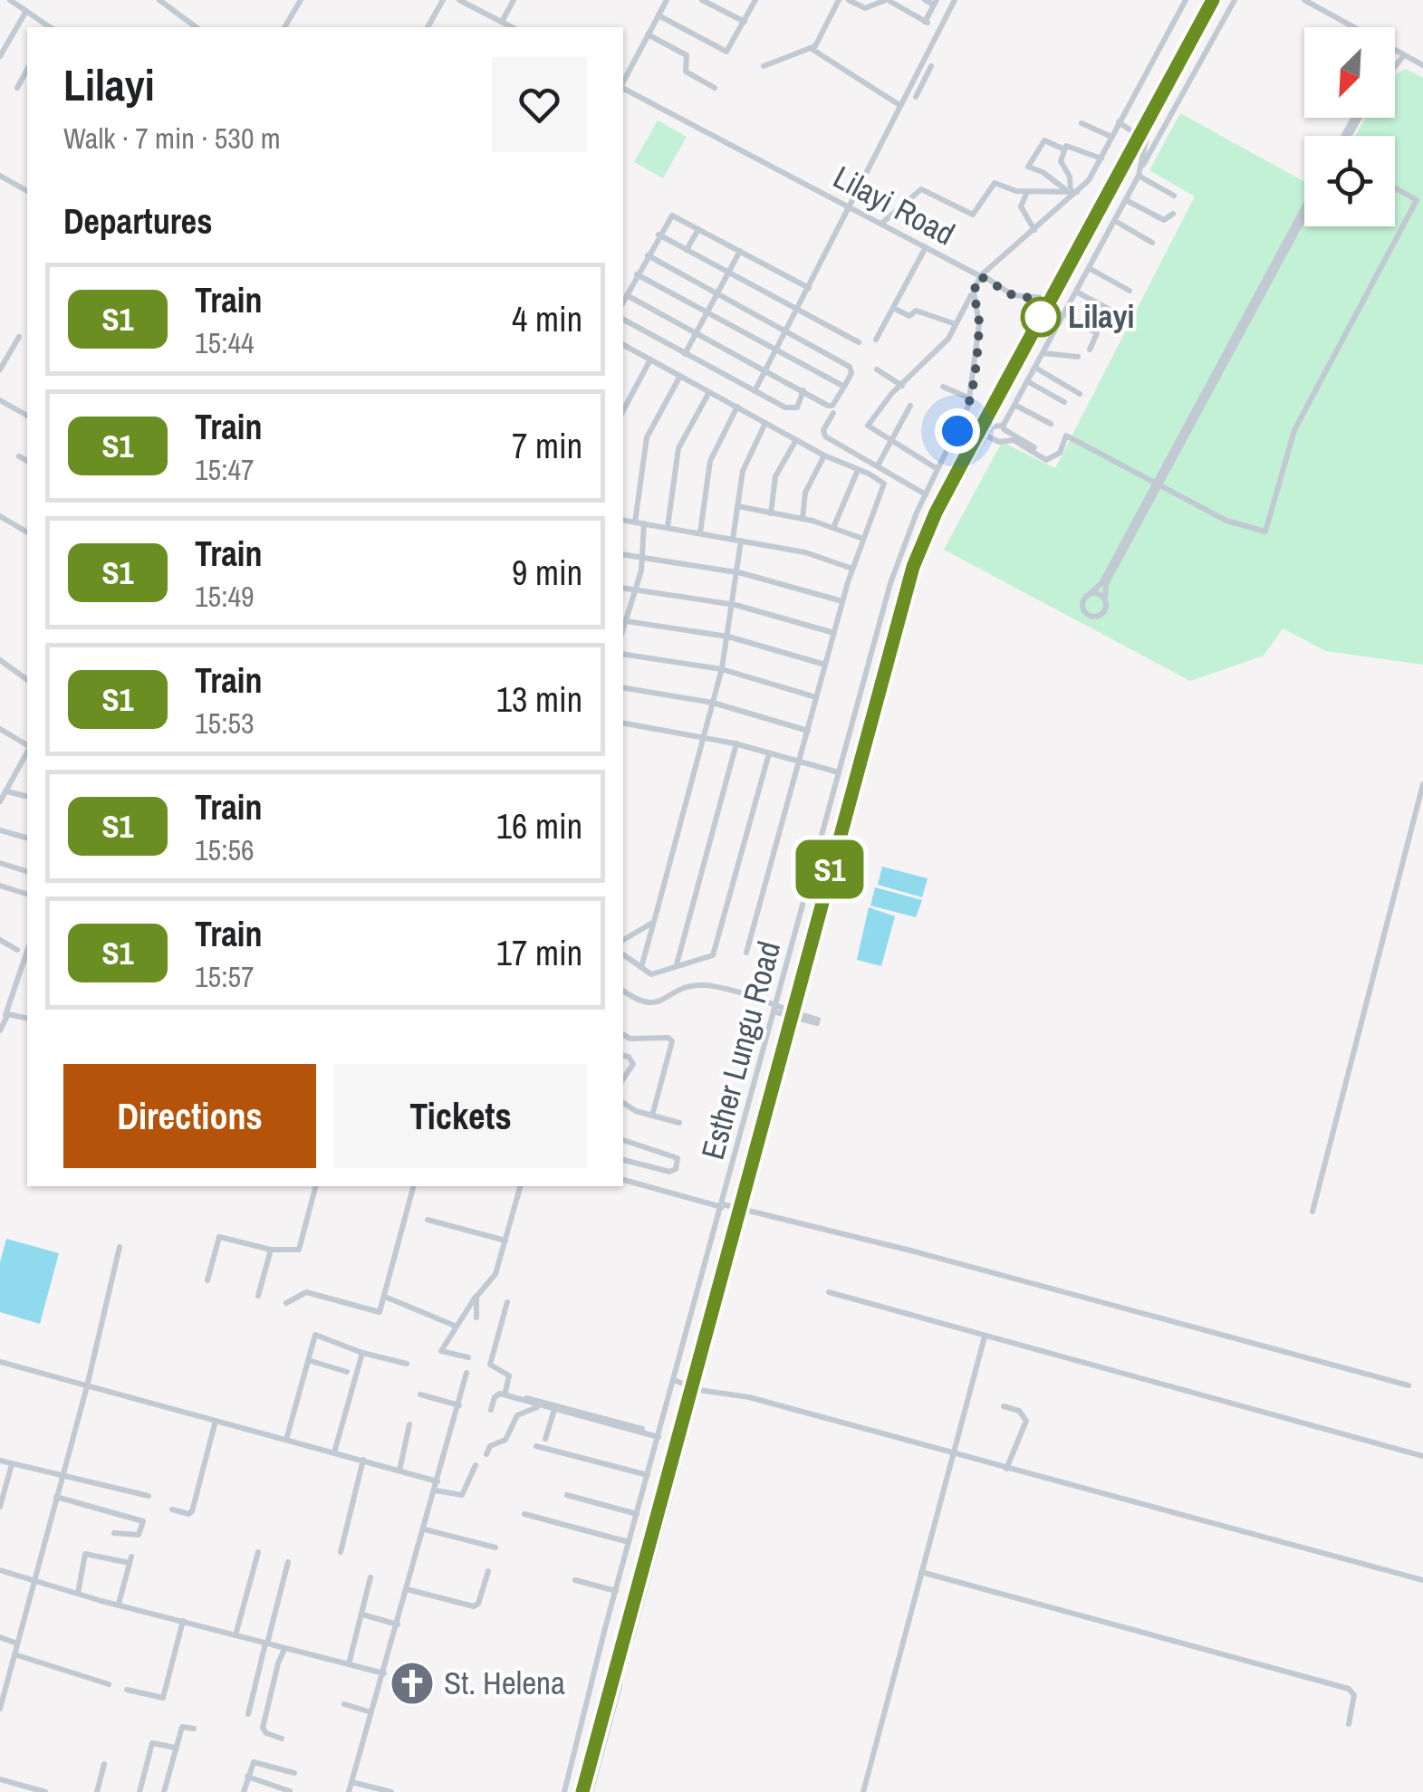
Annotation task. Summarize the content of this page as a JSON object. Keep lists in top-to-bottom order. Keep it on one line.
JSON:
{"streets":{"street":["Lilayi Road","Esther Lungu Road"]},"crossings":[["Lilayi Road","Esther Lungu Road"]],"places":{"other":["Lilayi"],"church":["St. Helena"]},"north":"bottom left","page":{"on_map":"S1","heading":[["Lilayi","Walk · 7 min · 530 m"],"Departures"],"list":[{"mark":"S1","name":"Train","note":"15:44","value":"4 min"},{"mark":"S1","name":"Train","note":"15:47","value":"7 min"},{"mark":"S1","name":"Train","note":"15:49","value":"9 min"},{"mark":"S1","name":"Train","note":"15:53","value":"13 min"},{"mark":"S1","name":"Train","note":"15:56","value":"16 min"},{"mark":"S1","name":"Train","note":"15:57","value":"17 min"}],"buttons":["Directions","Tickets"]}}
